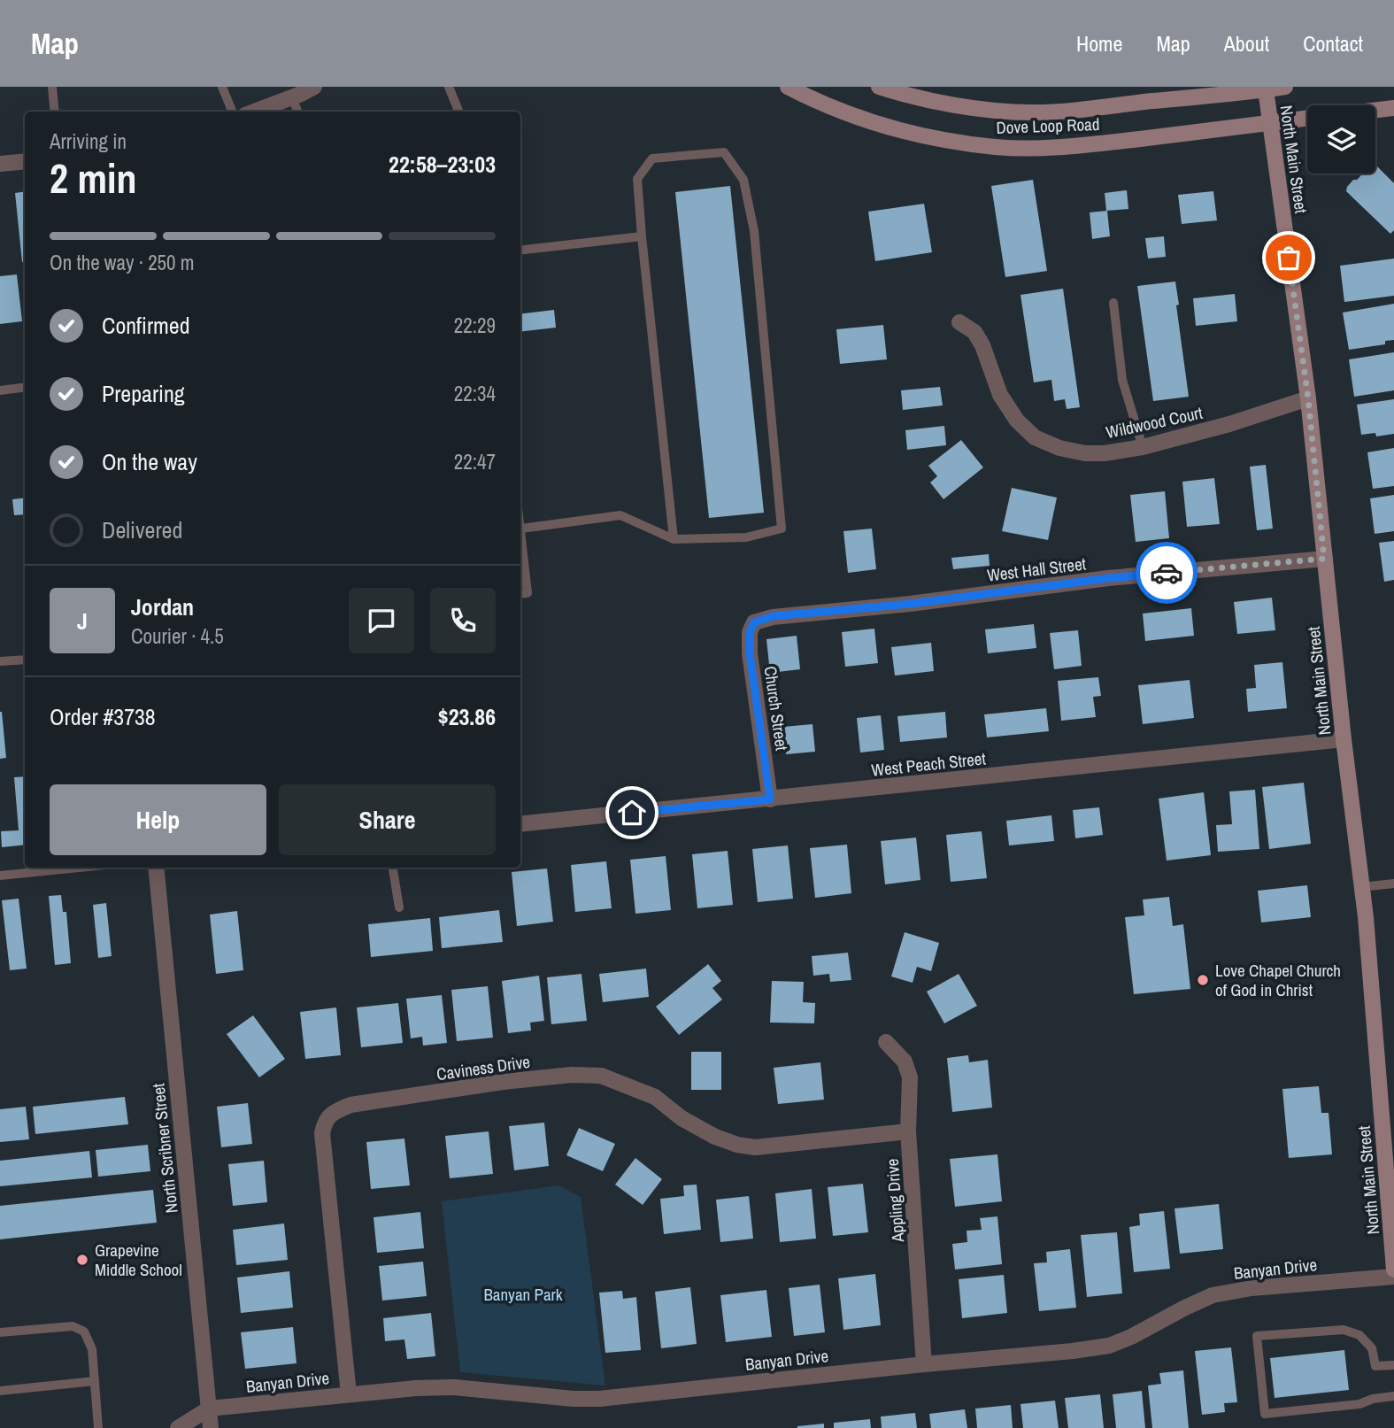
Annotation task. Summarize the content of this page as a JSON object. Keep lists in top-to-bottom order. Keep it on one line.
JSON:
{"streets":{"main road":["Dove Loop Road","North Main Street"],"street":["Wildwood Court","West Hall Street","Church Street","West Peach Street","Caviness Drive","North Scribner Street","Appling Drive","Banyan Drive"]},"crossings":[["Dove Loop Road","North Main Street"],["North Main Street","Wildwood Court"],["North Main Street","West Hall Street"],["North Main Street","West Peach Street"],["West Hall Street","Church Street"],["Church Street","West Peach Street"],["Caviness Drive","Appling Drive"],["Caviness Drive","Banyan Drive"],["North Scribner Street","Banyan Drive"],["Appling Drive","Banyan Drive"]],"parks":["Banyan Park"],"places":["Love Chapel Church of God in Christ","Grapevine Middle School"],"page":{"header":"Map","nav":["Home","Map","About","Contact"],"heading":["2 min","Arriving in","22:58–23:03"],"panel":["Jordan","Courier · 4.5","Order #3738","$23.86"],"bar":"On the way · 250 m","list":[["Confirmed","22:29"],["Preparing","22:34"],["On the way","22:47"],"Delivered"],"round":"J","buttons":["Help","Share"]}}
